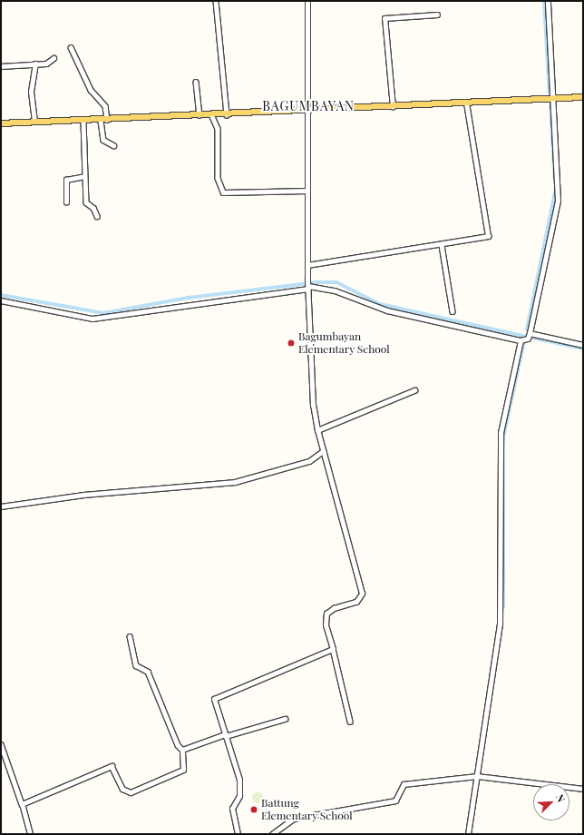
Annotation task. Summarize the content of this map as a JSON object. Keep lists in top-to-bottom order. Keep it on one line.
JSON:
{"districts":["BAGUMBAYAN"],"places":["Bagumbayan Elementary School","Battung Elementary School"],"north":"top right"}
